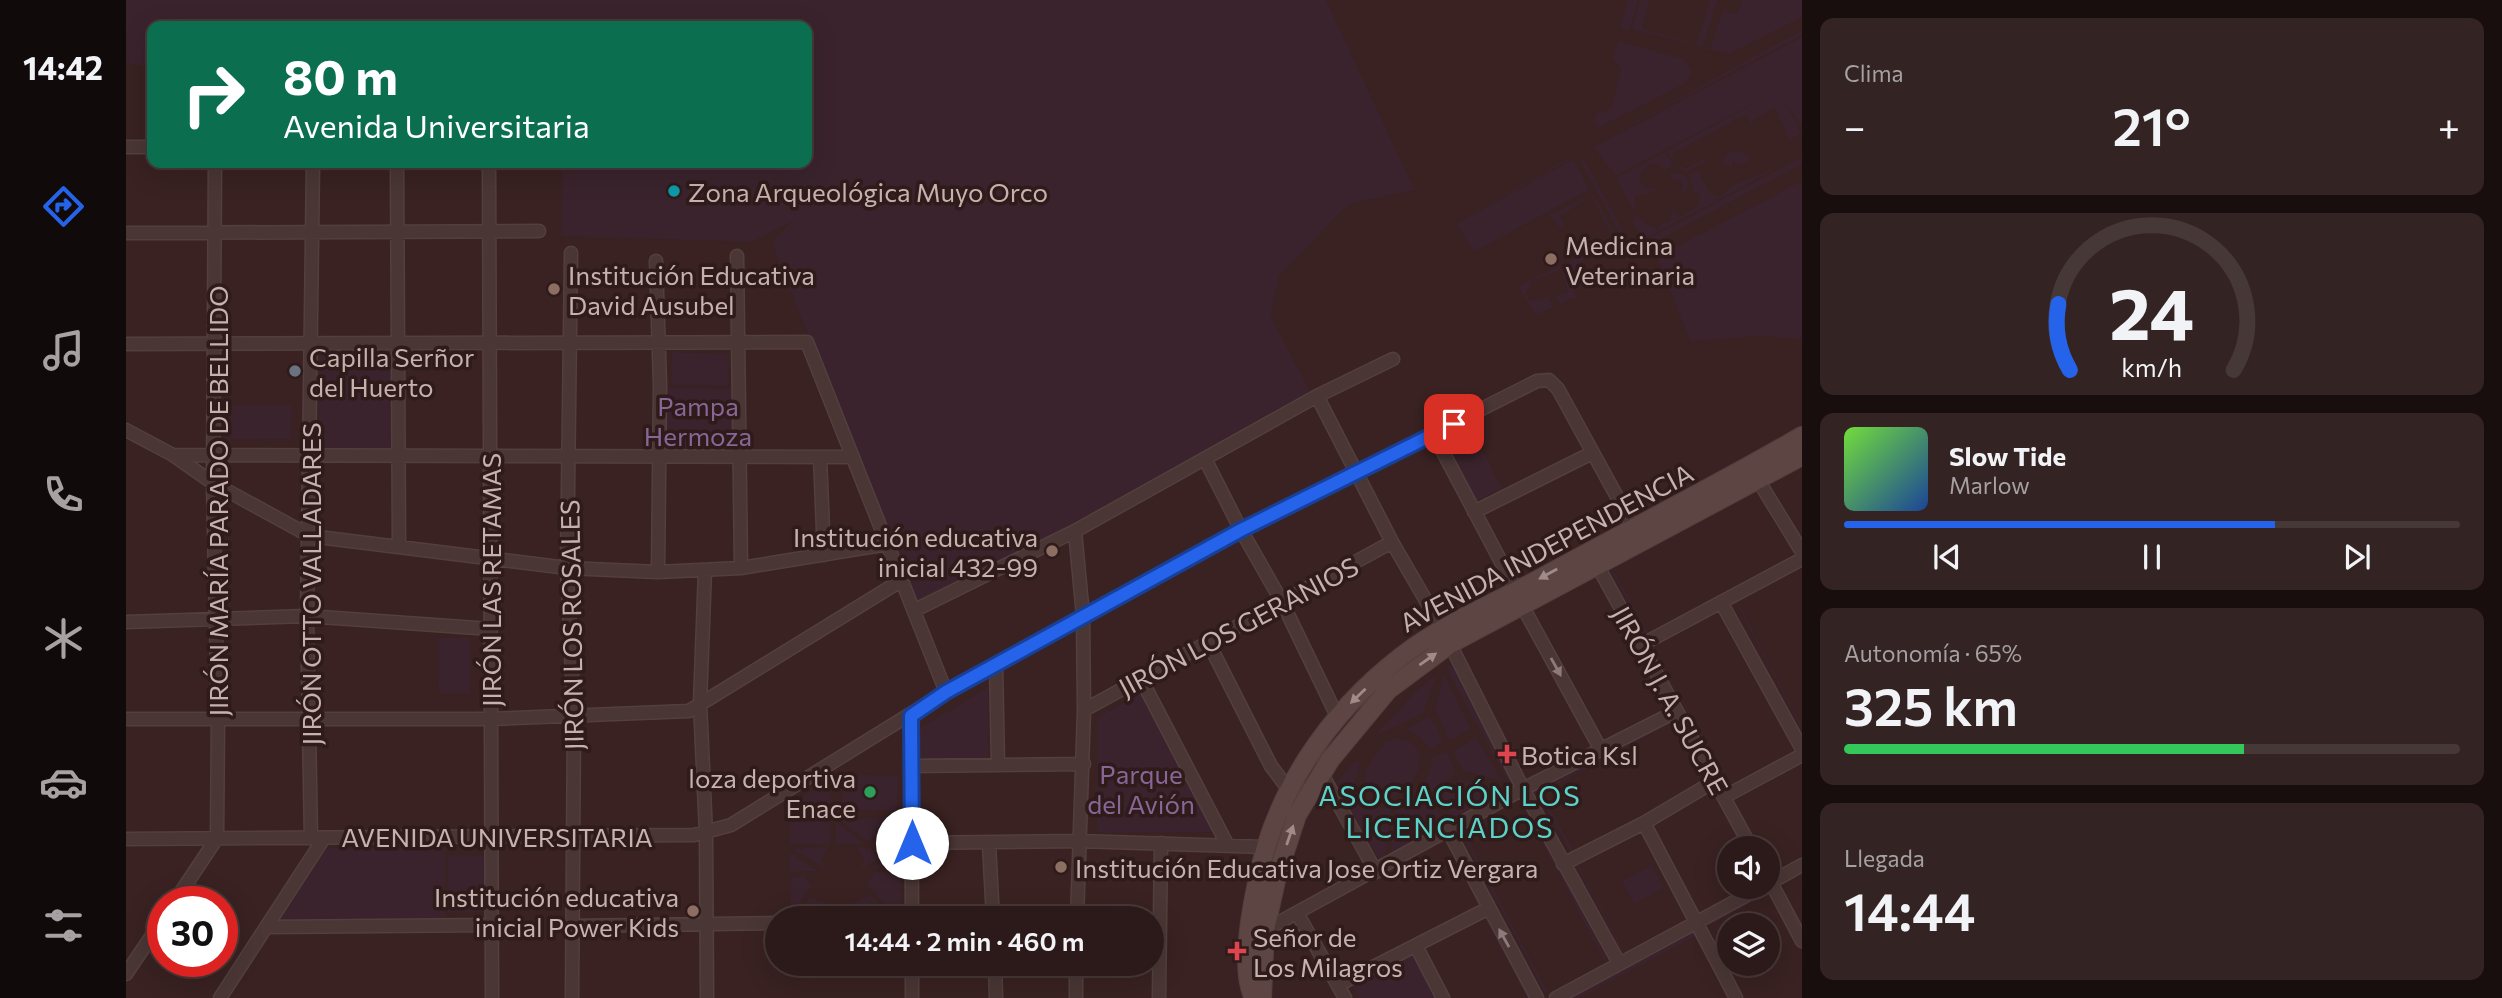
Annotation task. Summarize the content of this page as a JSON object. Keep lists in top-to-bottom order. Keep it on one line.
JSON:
{"streets":{"street":["JIRÓN MARÍA PARADO DE BELLIDO","AVENIDA INDEPENDENCIA","JIRÓN LAS RETAMAS","JIRÓN OTTO VALLADARES","JIRÓN LOS ROSALES","JIRÓN LOS GERANIOS","JIRÓN J. A. SUCRE","AVENIDA UNIVERSITARIA"]},"crossings":[["JIRÓN MARÍA PARADO DE BELLIDO","AVENIDA UNIVERSITARIA"],["AVENIDA INDEPENDENCIA","JIRÓN J. A. SUCRE"],["JIRÓN LAS RETAMAS","AVENIDA UNIVERSITARIA"],["JIRÓN OTTO VALLADARES","AVENIDA UNIVERSITARIA"],["JIRÓN LOS ROSALES","AVENIDA UNIVERSITARIA"]],"districts":["ASOCIACIÓN LOS LICENCIADOS"],"parks":["Pampa Hermoza","Parque del Avión"],"places":{"other":["Zona Arqueológica Muyo Orco","Medicina Veterinaria","Institución Educativa David Ausubel","Capilla Serñor del Huerto","Institución educativa inicial 432-99","loza deportiva Enace","Institución Educativa Jose Ortiz Vergara","Institución educativa inicial Power Kids"],"health":["Botica Ksl","Señor de Los Milagros"]},"page":{"tabs":"14:42","tile":["Clima",["Autonomía · 65%","325 km"],["Llegada","14:44"]],"turn":["80 m","Avenida Universitaria"],"heat":["−","21°","+"],"song":["Slow Tide","Marlow"],"limit":"30","trip":"14:44 · 2 min · 460 m","gauge":["24","km/h"]}}
